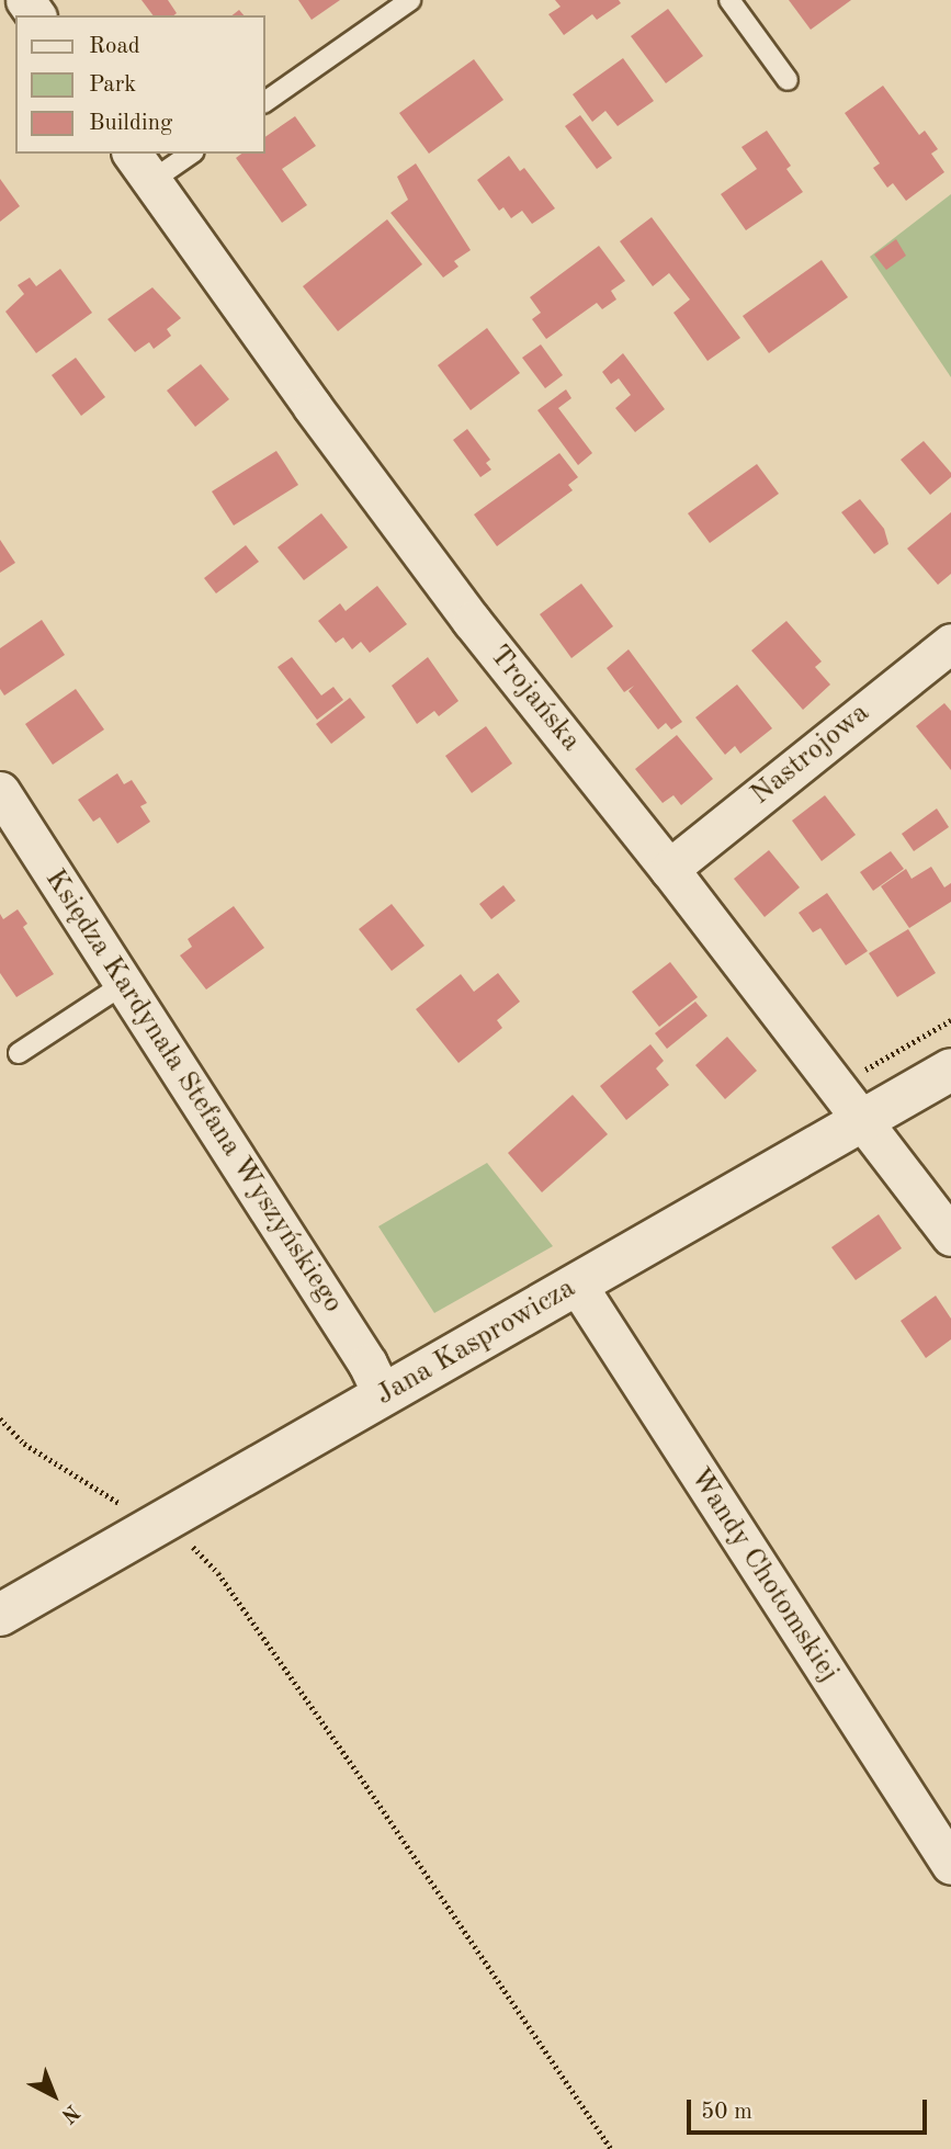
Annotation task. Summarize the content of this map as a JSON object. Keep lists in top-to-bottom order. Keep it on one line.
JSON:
{"streets":{"street":["Trojańska","Nastrojowa","Księdza Kardynała Stefana Wyszyńskiego","Jana Kasprowicza","Wandy Chotomskiej"]},"crossings":[["Trojańska","Nastrojowa"],["Trojańska","Jana Kasprowicza"],["Księdza Kardynała Stefana Wyszyńskiego","Jana Kasprowicza"],["Jana Kasprowicza","Wandy Chotomskiej"]],"legend":["Road","Park","Building"],"scale_bar":"50 m","north":"bottom right"}
